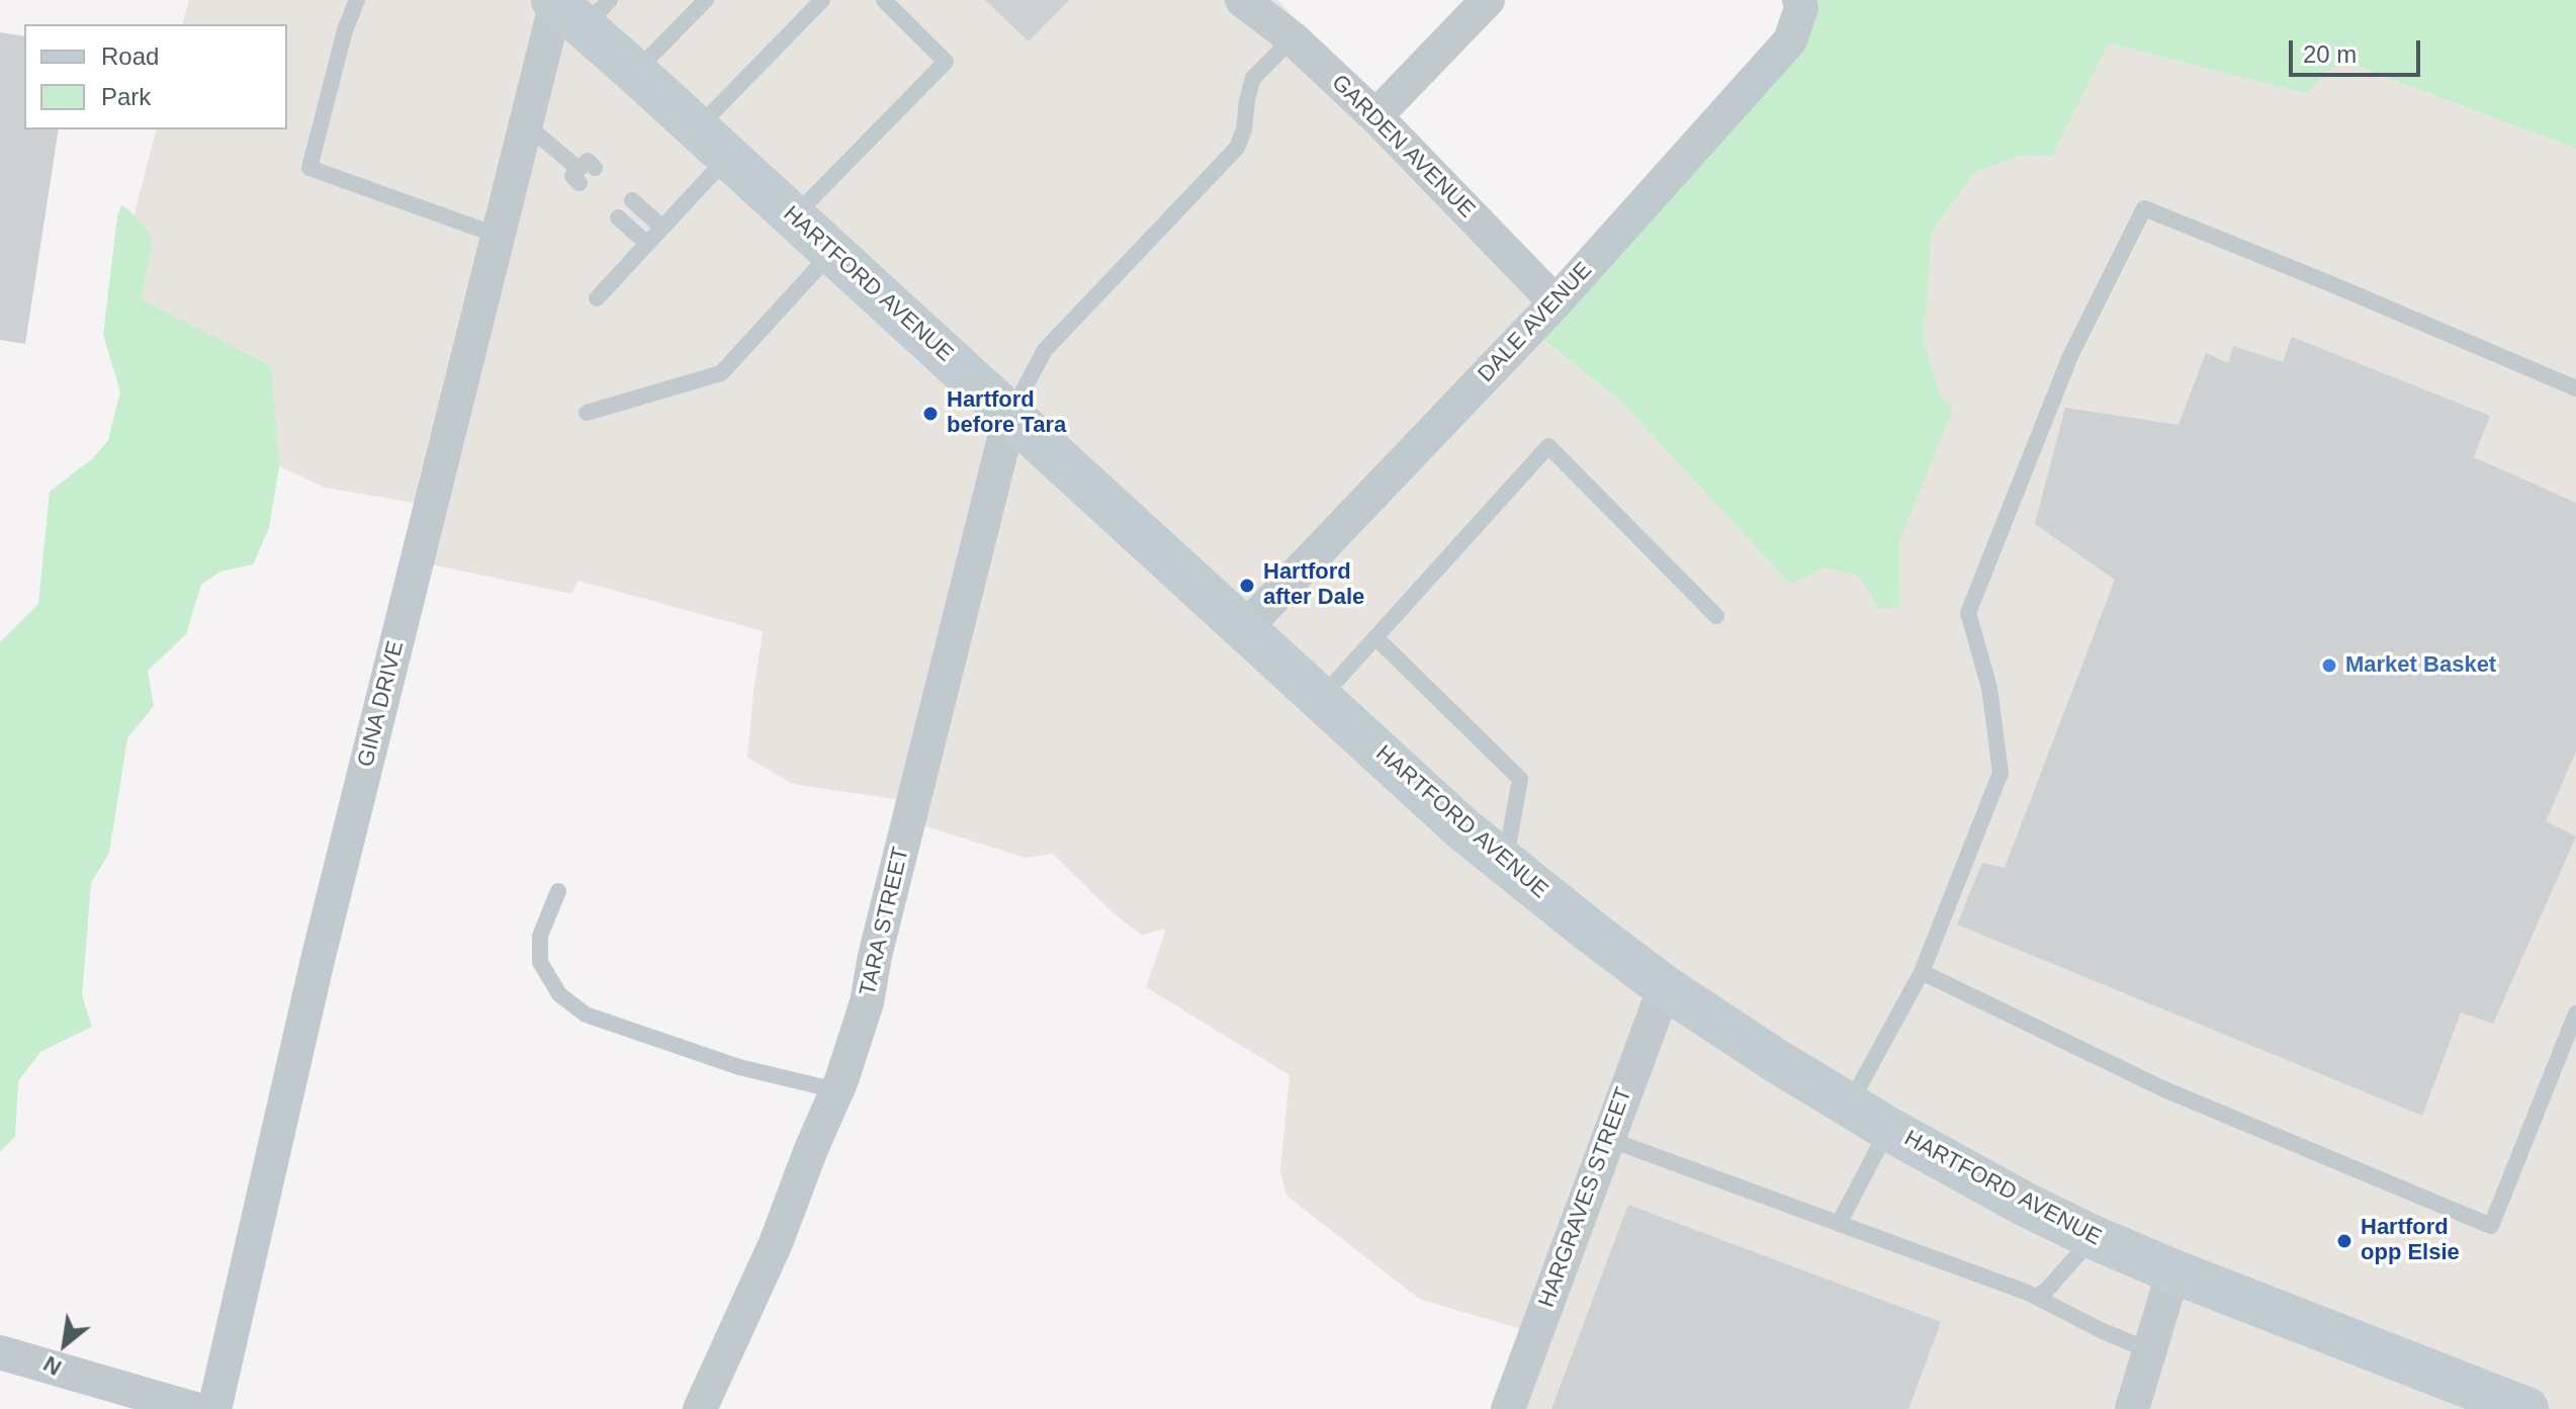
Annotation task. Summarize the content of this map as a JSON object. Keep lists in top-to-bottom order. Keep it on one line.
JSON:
{"streets":{"main road":["HARTFORD AVENUE"],"street":["GARDEN AVENUE","DALE AVENUE","GINA DRIVE","TARA STREET","HARGRAVES STREET"]},"crossings":[["GARDEN AVENUE","DALE AVENUE"],["HARTFORD AVENUE","DALE AVENUE"],["HARTFORD AVENUE","GINA DRIVE"],["HARTFORD AVENUE","TARA STREET"],["HARTFORD AVENUE","HARGRAVES STREET"]],"places":["Hartford before Tara","Hartford after Dale","Market Basket","Hartford opp Elsie"],"legend":["Road","Park"],"scale_bar":"20 m","north":"bottom left"}
